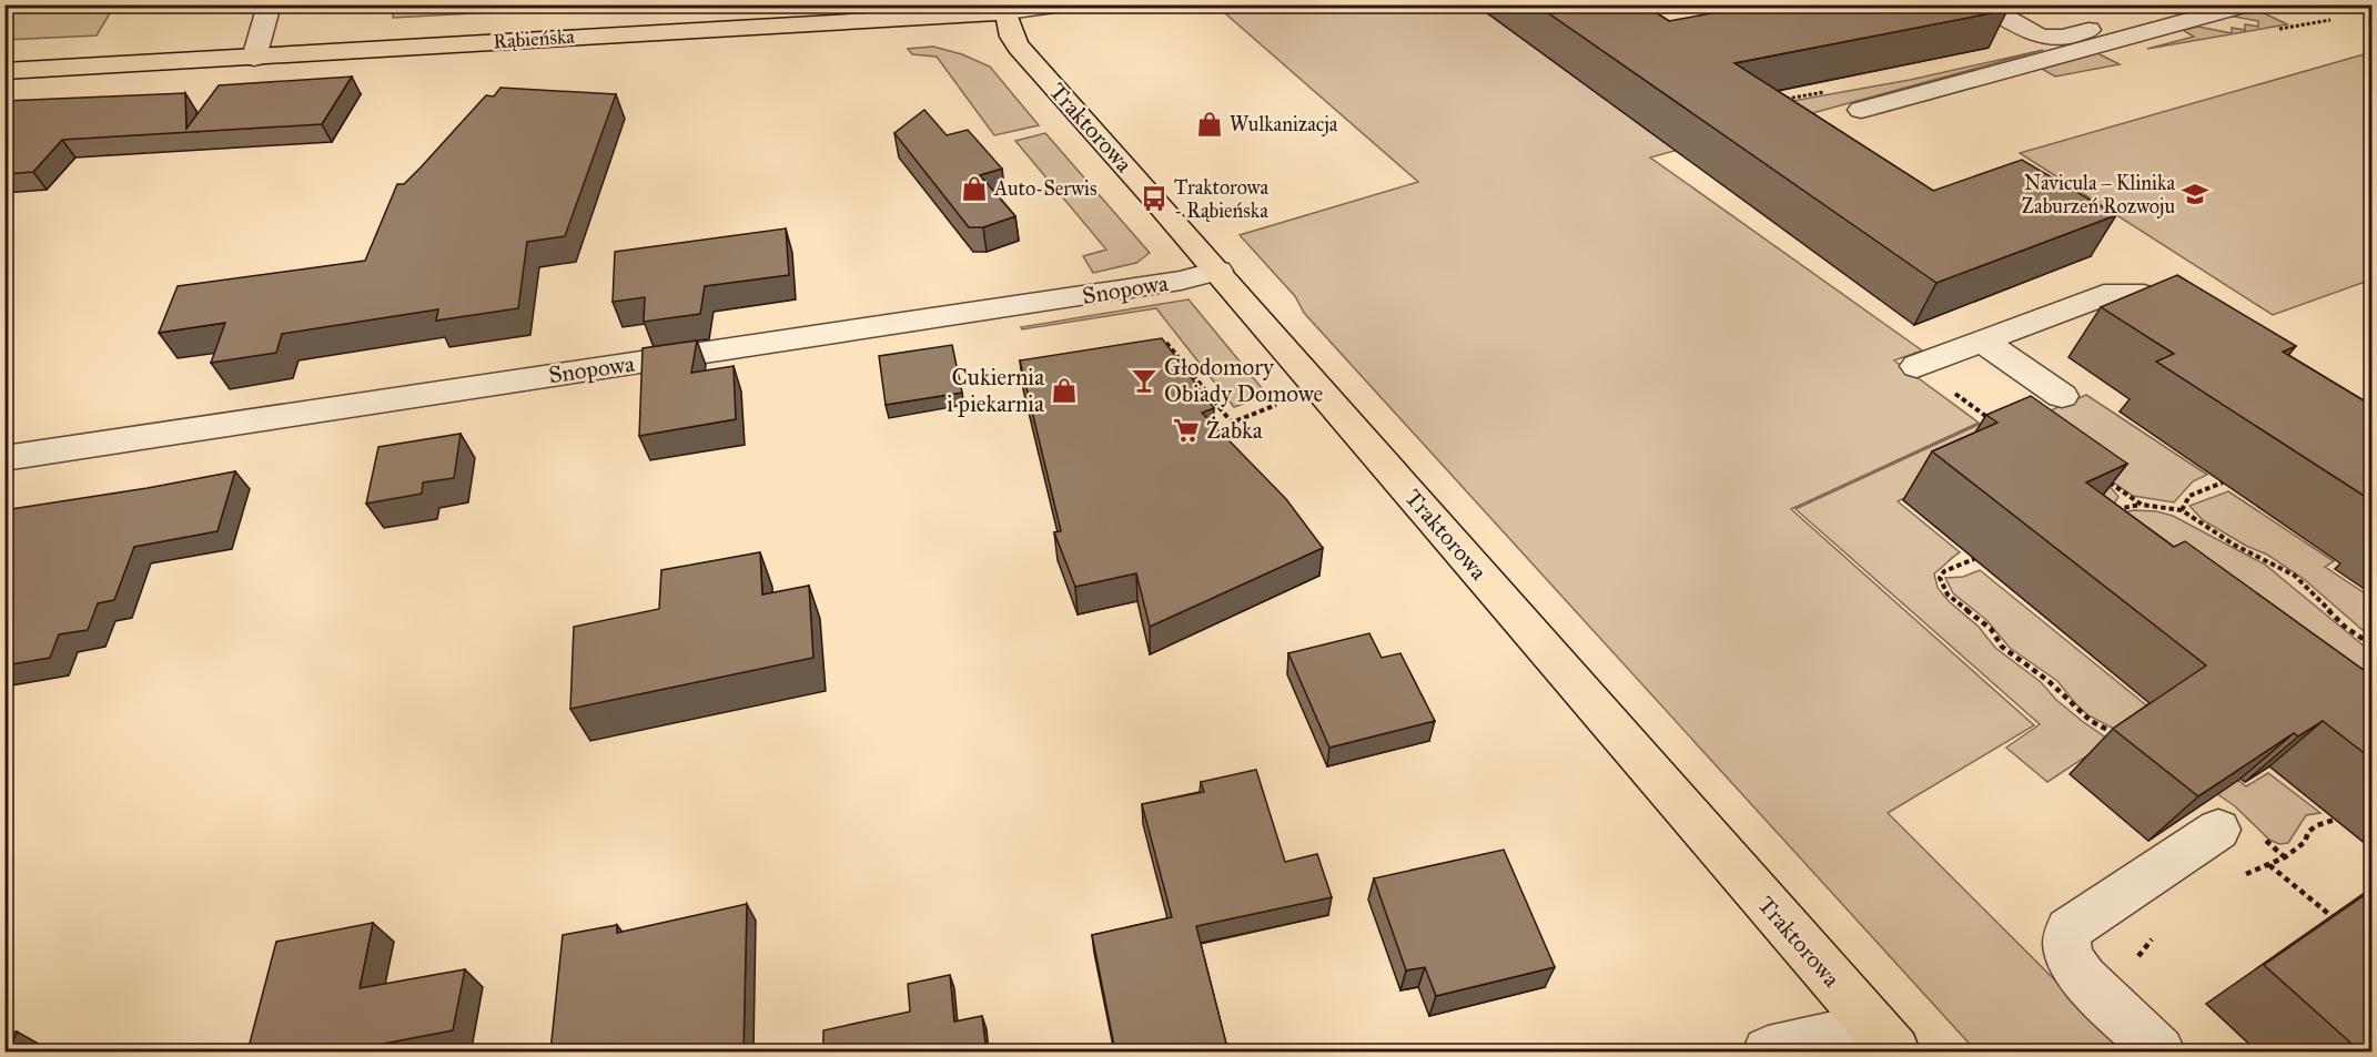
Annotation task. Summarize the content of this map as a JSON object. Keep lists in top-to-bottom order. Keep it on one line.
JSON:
{"streets":{"main road":["Rąbieńska","Traktorowa"],"street":["Snopowa"]},"crossings":[["Rąbieńska","Traktorowa"],["Traktorowa","Snopowa"]],"places":{"shop":["Wulkanizacja","Auto-Serwis","Cukiernia i piekarnia"],"school or university":["Navicula – Klinika Zaburzeń Rozwoju"],"bus stop":["Traktorowa - Rąbieńska"],"bar":["Głodomory Obiady Domowe"],"supermarket":["Żabka"]}}
